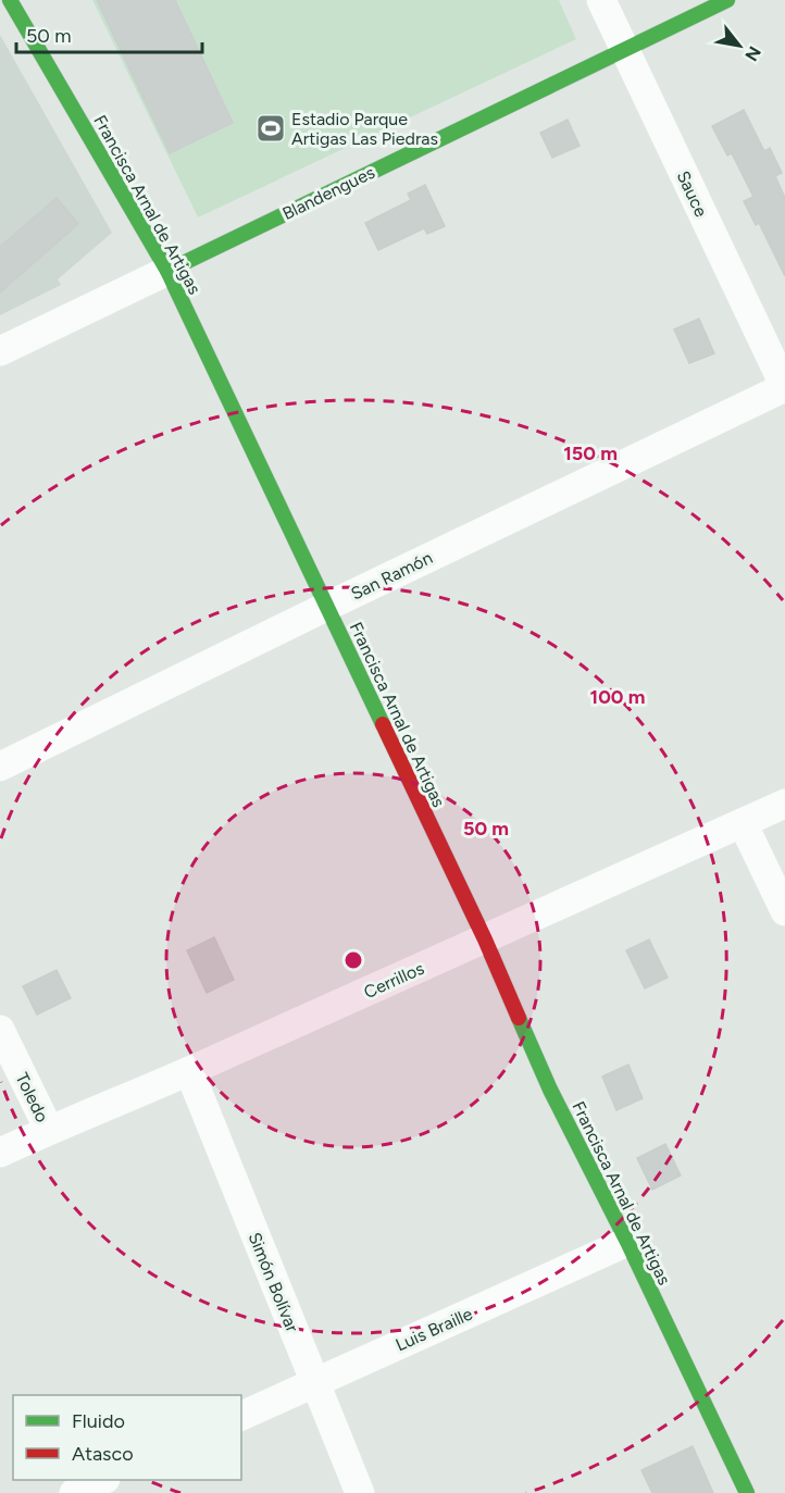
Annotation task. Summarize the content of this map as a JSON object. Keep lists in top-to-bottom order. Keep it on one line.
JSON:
{"streets":{"street":["Blandengues","Sauce","Francisca Arnal de Artigas","San Ramón","Cerrillos","Toledo","Simón Bolívar","Luis Braille"]},"crossings":[["Blandengues","Sauce"],["Blandengues","Francisca Arnal de Artigas"],["Sauce","San Ramón"],["Francisca Arnal de Artigas","San Ramón"],["Francisca Arnal de Artigas","Cerrillos"],["Francisca Arnal de Artigas","Luis Braille"],["Cerrillos","Toledo"],["Cerrillos","Simón Bolívar"],["Simón Bolívar","Luis Braille"]],"places":{"sports":["Estadio Parque Artigas Las Piedras"]},"legend":["Fluido","Atasco"],"scale_bar":"50 m","north":"bottom right","rings":["150 m","100 m","50 m"]}
